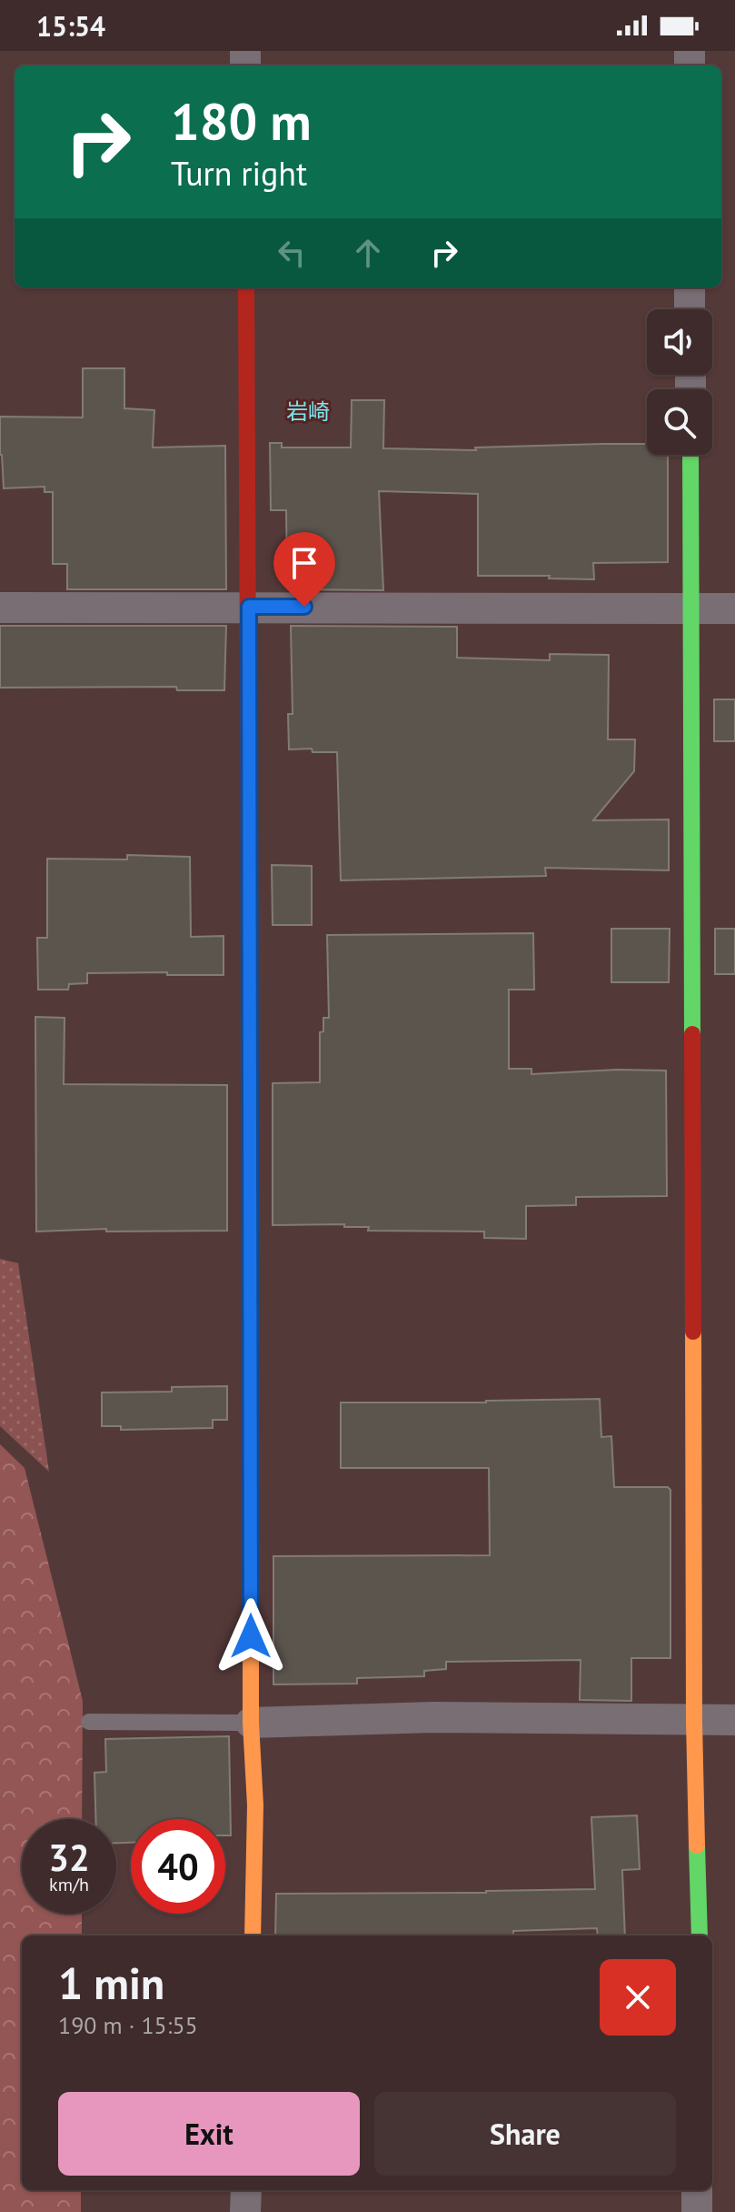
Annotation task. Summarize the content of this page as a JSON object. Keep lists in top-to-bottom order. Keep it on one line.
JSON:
{"districts":["岩崎"],"page":{"status":"15:54","turn":["180 m","Turn right"],"speed":"32 km/h","limit":"40","heading":["1 min","190 m · 15:55"],"buttons":["Exit","Share"]}}
